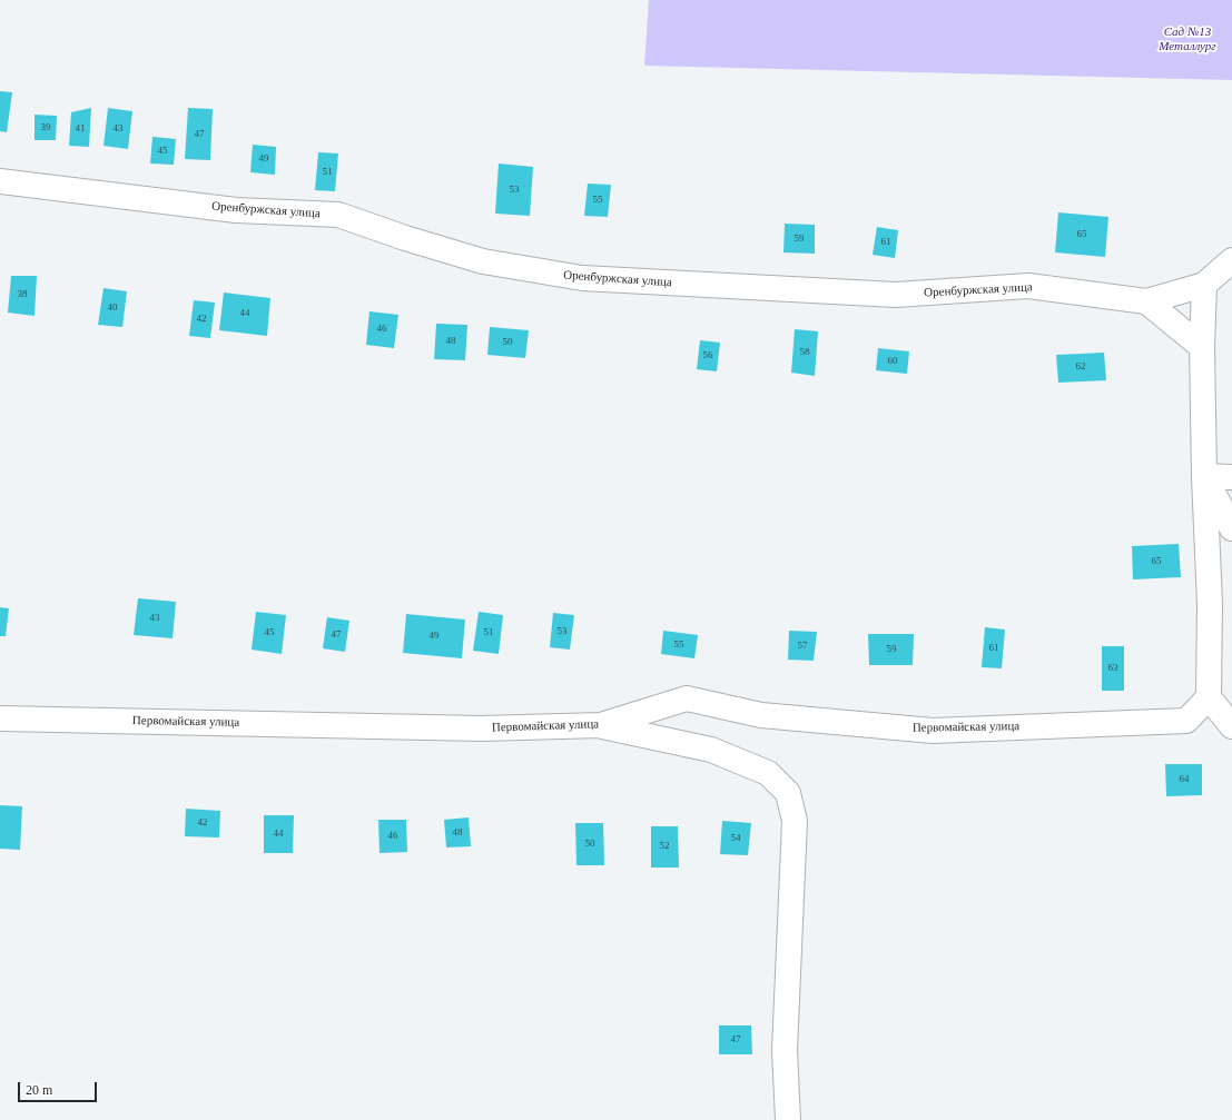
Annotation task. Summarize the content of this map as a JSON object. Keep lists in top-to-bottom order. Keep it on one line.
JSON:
{"streets":{"street":["Оренбуржская улица","Первомайская улица"]},"parks":["Сад №13 Металлург"],"house_numbers":["39","41","43","47","45","49","51","53","55","65","59","61","38","40","44","42","46","48","50","58","56","60","62","65","43","53","45","51","47","49","55","57","61","59","63","64","42","48","44","46","54","50","52","47"],"scale_bar":"20 m"}
